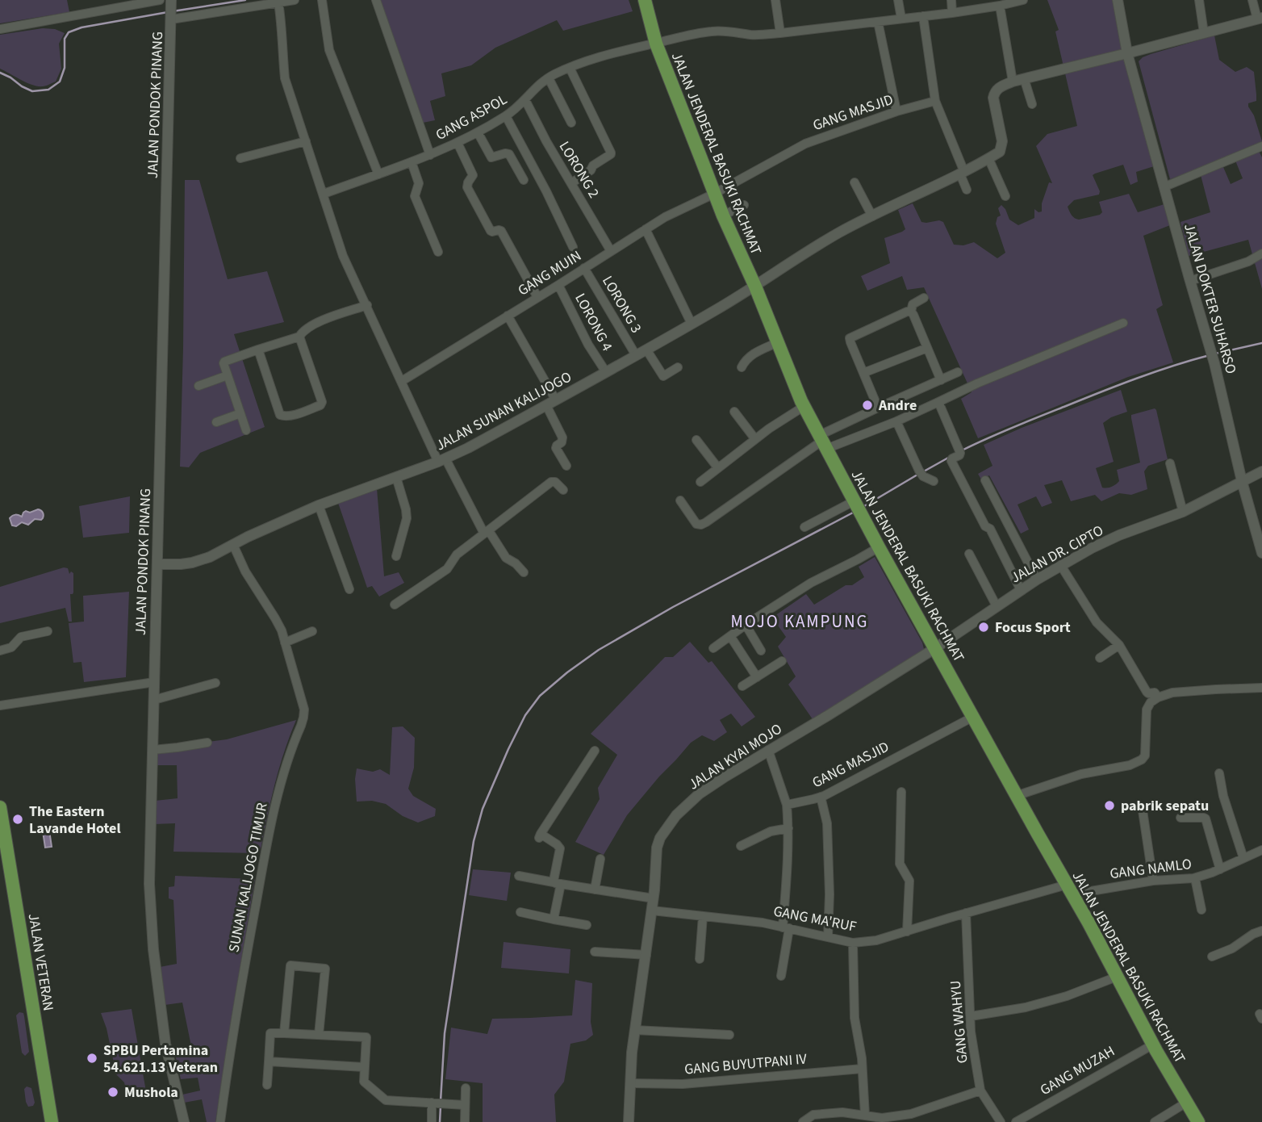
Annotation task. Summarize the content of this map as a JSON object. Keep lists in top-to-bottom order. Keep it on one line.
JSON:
{"streets":{"main road":["JALAN JENDERAL BASUKI RACHMAT","JALAN VETERAN"],"street":["JALAN PONDOK PINANG","GANG MASJID","GANG ASPOL","LORONG 2","GANG MUIN","JALAN DOKTER SUHARSO","LORONG 3","LORONG 4","JALAN SUNAN KALIJOGO","JALAN DR. CIPTO","JALAN KYAI MOJO","GANG NAMLO","SUNAN KALIJOGO TIMUR","GANG MA'RUF","GANG WAHYU","GANG BUYUTPANI IV","GANG MUZAH"]},"crossings":[["JALAN PONDOK PINANG","JALAN SUNAN KALIJOGO"],["GANG MASJID","JALAN JENDERAL BASUKI RACHMAT"],["GANG MASJID","GANG MUIN"],["GANG ASPOL","JALAN JENDERAL BASUKI RACHMAT"],["GANG ASPOL","LORONG 2"],["JALAN JENDERAL BASUKI RACHMAT","GANG MUIN"],["JALAN JENDERAL BASUKI RACHMAT","JALAN SUNAN KALIJOGO"],["JALAN JENDERAL BASUKI RACHMAT","JALAN DR. CIPTO"],["JALAN JENDERAL BASUKI RACHMAT","JALAN KYAI MOJO"],["JALAN JENDERAL BASUKI RACHMAT","GANG NAMLO"],["JALAN JENDERAL BASUKI RACHMAT","GANG MA'RUF"],["JALAN JENDERAL BASUKI RACHMAT","GANG MUZAH"],["LORONG 2","GANG MUIN"],["GANG MUIN","LORONG 3"],["GANG MUIN","LORONG 4"],["JALAN DOKTER SUHARSO","JALAN DR. CIPTO"],["LORONG 3","JALAN SUNAN KALIJOGO"],["LORONG 4","JALAN SUNAN KALIJOGO"],["JALAN SUNAN KALIJOGO","SUNAN KALIJOGO TIMUR"],["JALAN DR. CIPTO","JALAN KYAI MOJO"],["JALAN KYAI MOJO","GANG MA'RUF"],["JALAN KYAI MOJO","GANG BUYUTPANI IV"],["GANG NAMLO","GANG MA'RUF"],["GANG MA'RUF","GANG WAHYU"]],"districts":["MOJO KAMPUNG"],"places":["Andre","Focus Sport","pabrik sepatu","The Eastern Lavande Hotel","SPBU Pertamina 54.621.13 Veteran","Mushola"]}
